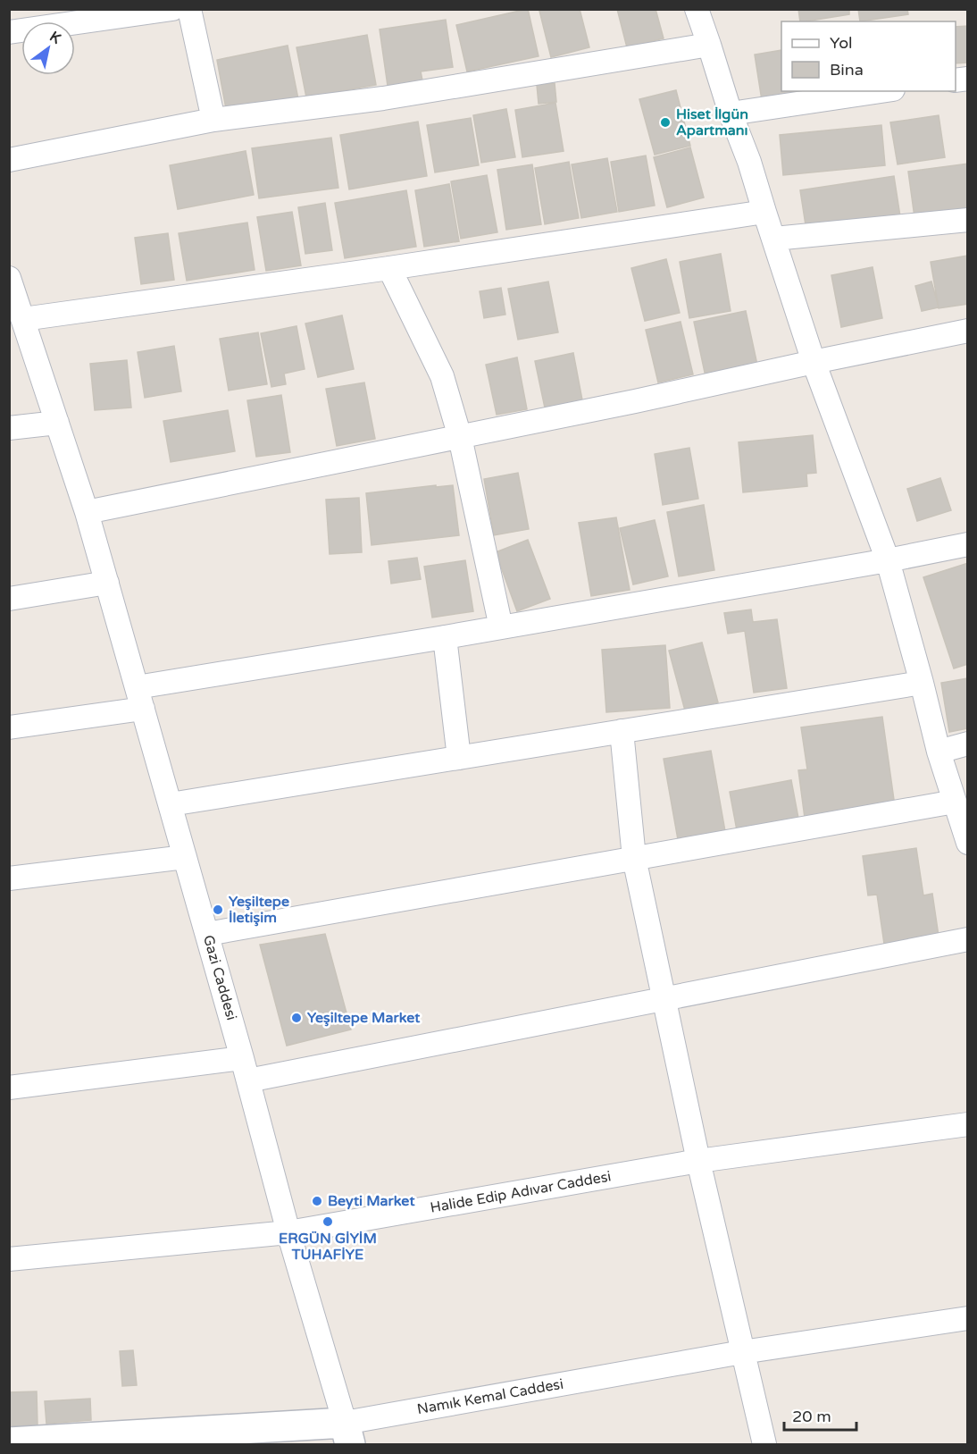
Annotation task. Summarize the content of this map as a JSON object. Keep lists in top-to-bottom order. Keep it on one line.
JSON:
{"streets":{"street":["Gazi Caddesi","Halide Edip Adıvar Caddesi","Namık Kemal Caddesi"]},"crossings":[["Gazi Caddesi","Halide Edip Adıvar Caddesi"],["Gazi Caddesi","Namık Kemal Caddesi"]],"places":["Hiset İlgün Apartmanı","Yeşiltepe İletişim","Yeşiltepe Market","Beyti Market","ERGÜN GİYİM TUHAFİYE"],"legend":["Yol","Bina"],"scale_bar":"20 m","north":"top right"}
